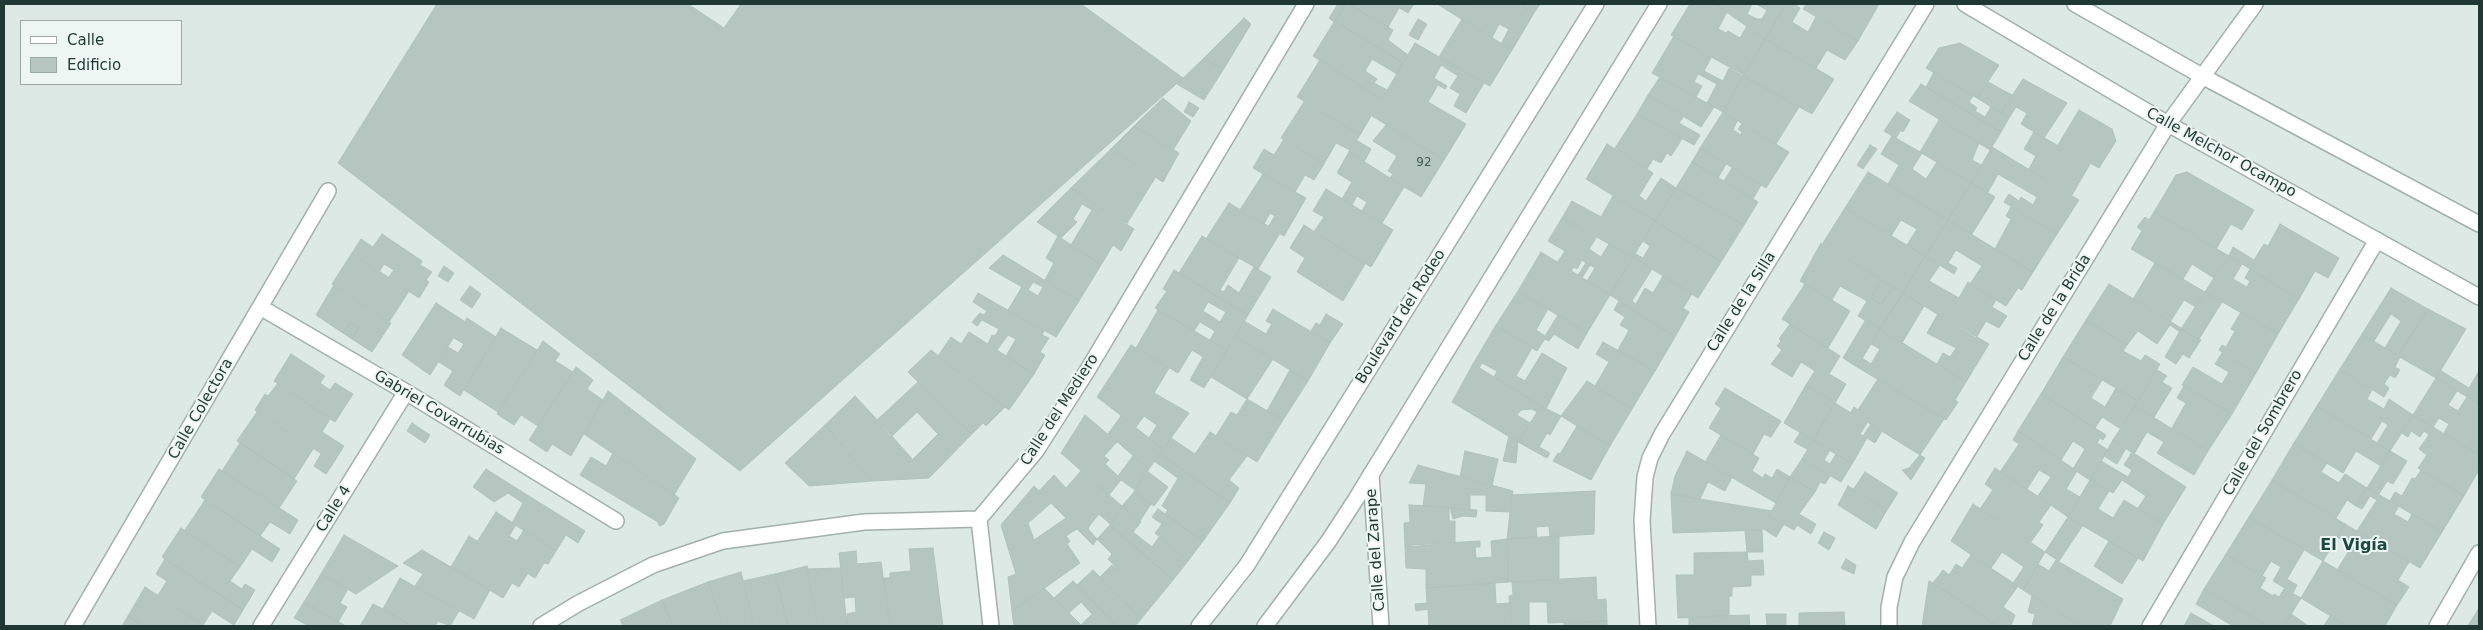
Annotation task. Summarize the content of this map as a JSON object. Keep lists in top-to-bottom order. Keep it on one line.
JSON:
{"streets":{"street":["Calle Melchor Ocampo","Calle de la Silla","Calle de la Brida","Boulevard del Rodeo","Calle Colectora","Calle del Mediero","Gabriel Covarrubias","Calle del Sombrero","Calle 4","Calle del Zarape"]},"crossings":[["Calle Melchor Ocampo","Calle de la Brida"],["Calle Melchor Ocampo","Calle del Sombrero"],["Calle Colectora","Gabriel Covarrubias"],["Gabriel Covarrubias","Calle 4"]],"districts":["El Vigía"],"house_numbers":["92"],"legend":["Calle","Edificio"]}
